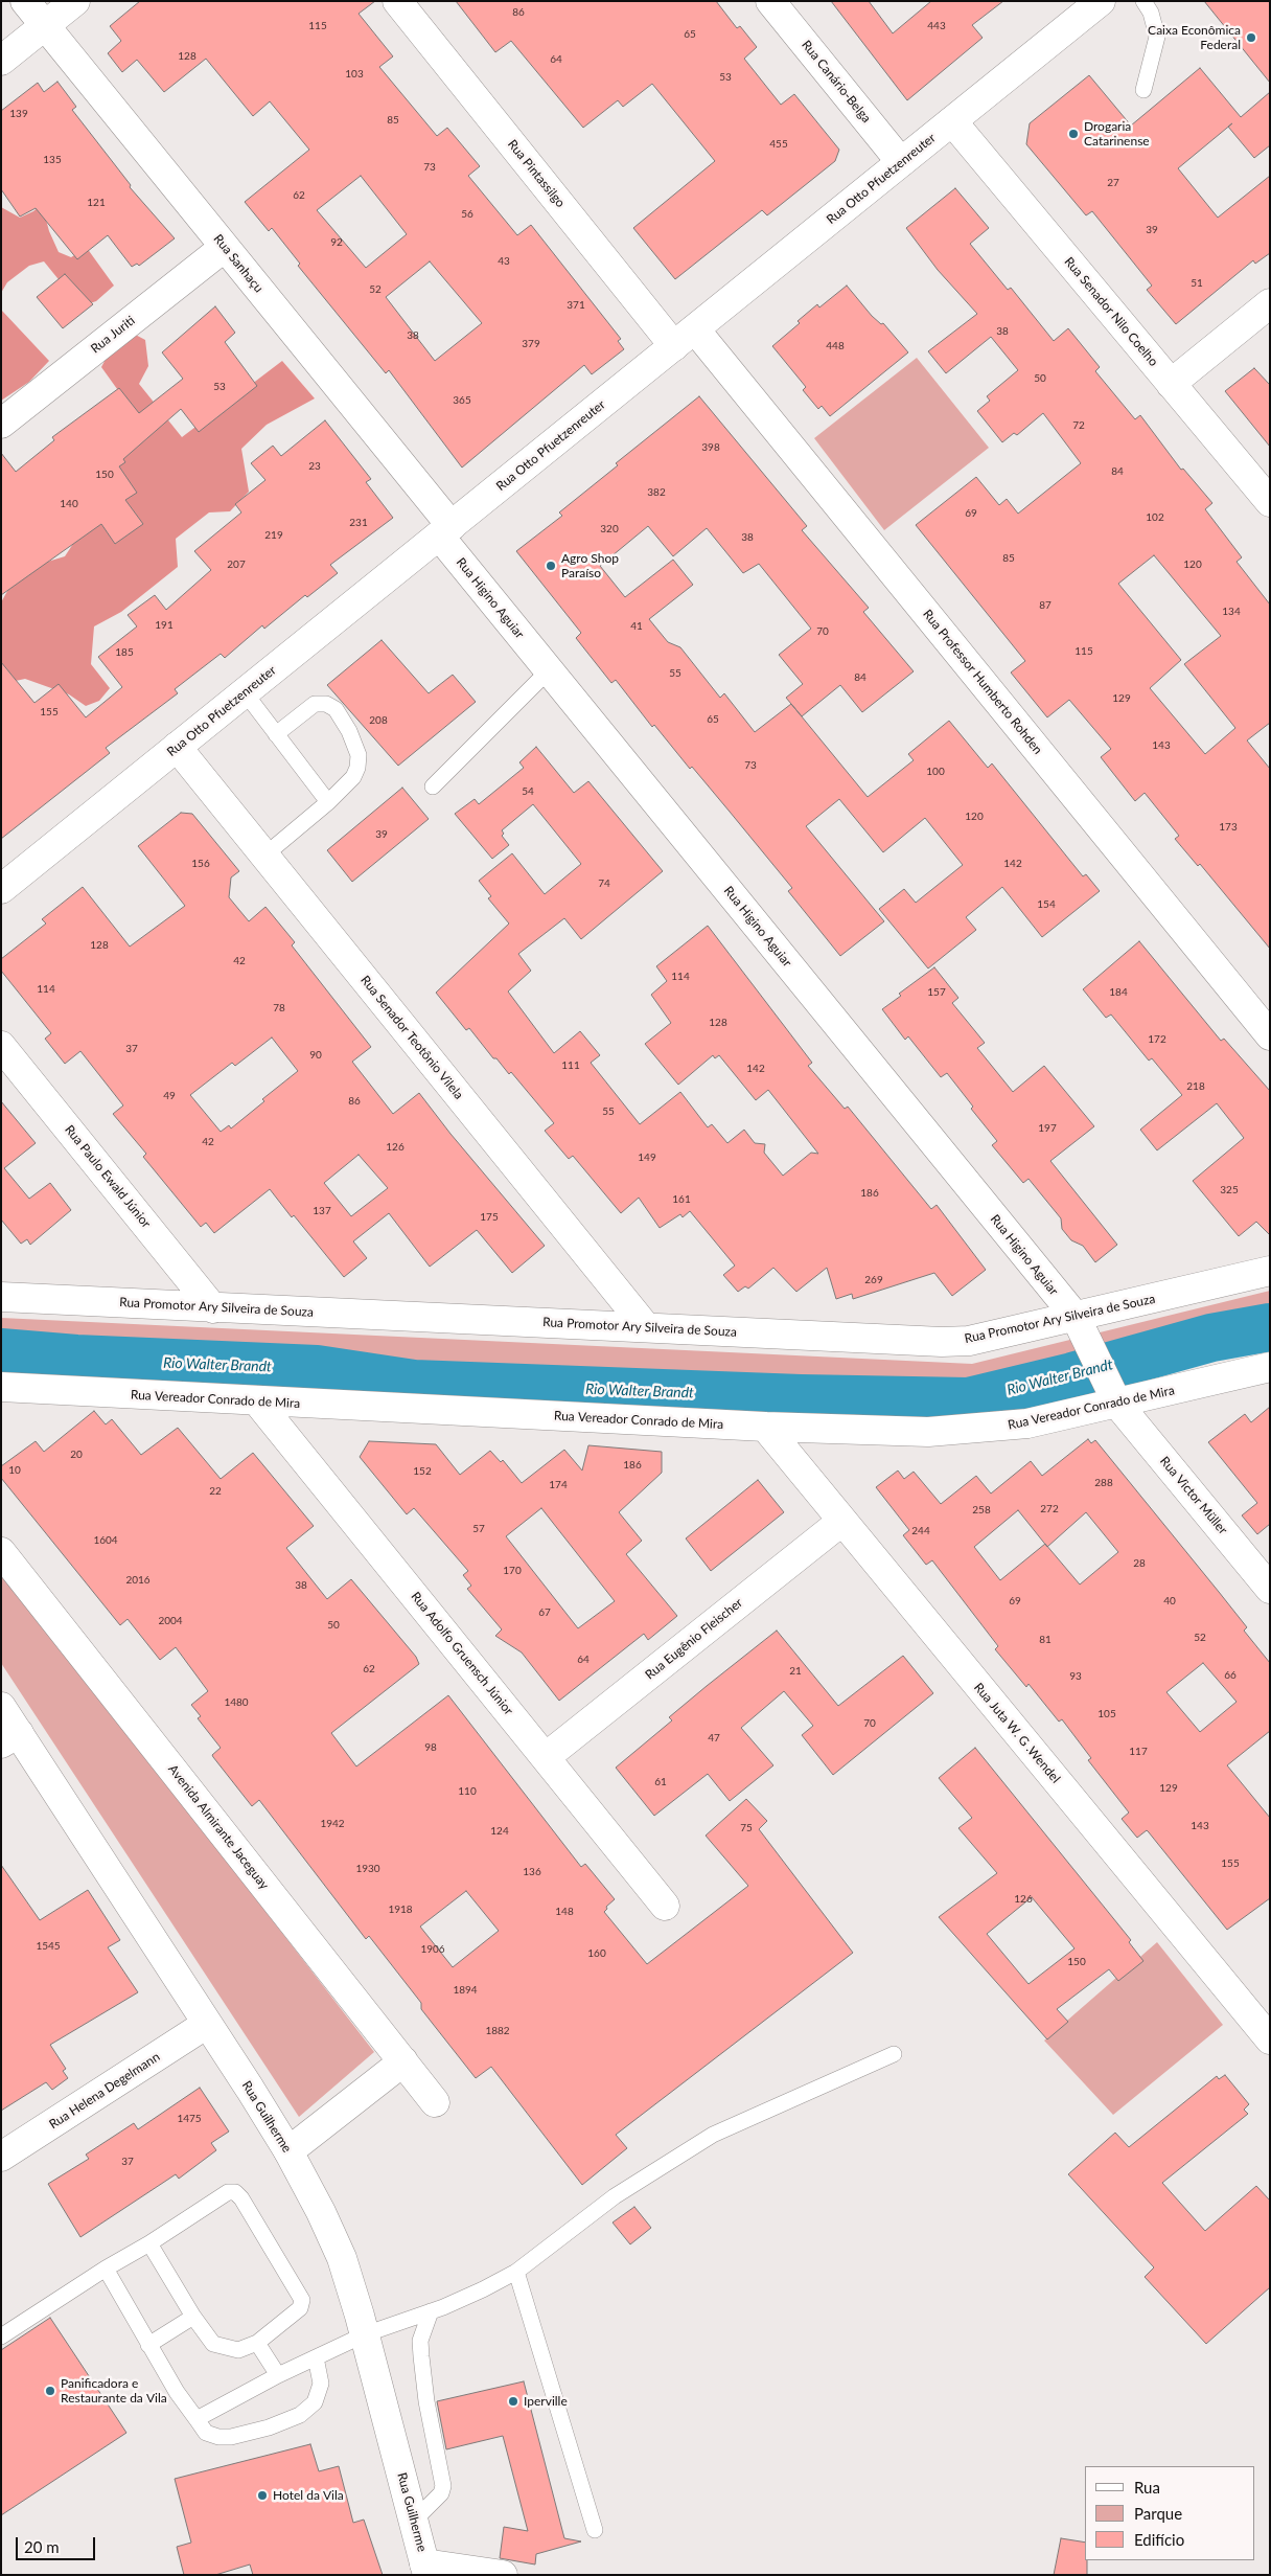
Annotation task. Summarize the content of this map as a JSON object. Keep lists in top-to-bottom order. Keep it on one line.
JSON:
{"streets":{"street":["Rua Canário-Belga","Rua Pintassilgo","Rua Otto Pfuetzenreuter","Rua Sanhaçu","Rua Senador Nilo Coelho","Rua Juriti","Rua Higino Aguiar","Rua Professor Humberto Rohden","Rua Senador Teotônio Vilela","Rua Paulo Ewald Júnior","Rua Promotor Ary Silveira de Souza","Rua Vereador Conrado de Mira","Rua Victor Müller","Rua Eugênio Fleischer","Rua Adolfo Gruensch Júnior","Rua Juta W. G .Wendel","Avenida Almirante Jaceguay","Rua Helena Degelmann","Rua Guilherme"]},"crossings":[["Rua Canário-Belga","Rua Otto Pfuetzenreuter"],["Rua Pintassilgo","Rua Otto Pfuetzenreuter"],["Rua Pintassilgo","Rua Professor Humberto Rohden"],["Rua Otto Pfuetzenreuter","Rua Sanhaçu"],["Rua Otto Pfuetzenreuter","Rua Senador Nilo Coelho"],["Rua Otto Pfuetzenreuter","Rua Higino Aguiar"],["Rua Otto Pfuetzenreuter","Rua Professor Humberto Rohden"],["Rua Otto Pfuetzenreuter","Rua Senador Teotônio Vilela"],["Rua Sanhaçu","Rua Juriti"],["Rua Sanhaçu","Rua Higino Aguiar"],["Rua Higino Aguiar","Rua Promotor Ary Silveira de Souza"],["Rua Higino Aguiar","Rua Vereador Conrado de Mira"],["Rua Higino Aguiar","Rua Victor Müller"],["Rua Senador Teotônio Vilela","Rua Promotor Ary Silveira de Souza"],["Rua Paulo Ewald Júnior","Rua Promotor Ary Silveira de Souza"],["Rua Vereador Conrado de Mira","Rua Victor Müller"],["Rua Vereador Conrado de Mira","Rua Adolfo Gruensch Júnior"],["Rua Vereador Conrado de Mira","Rua Juta W. G .Wendel"],["Rua Eugênio Fleischer","Rua Adolfo Gruensch Júnior"],["Rua Eugênio Fleischer","Rua Juta W. G .Wendel"],["Rua Helena Degelmann","Rua Guilherme"]],"water":["Rio Walter Brandt"],"places":["Caixa Econômica Federal","Drogaria Catarinense","Agro Shop Paraíso","Panificadora e Restaurante da Vila","Iperville","Hotel da Vila"],"house_numbers":["86","115","443","65","128","64","103","53","139","85","455","135","73","27","62","121","56","39","92","43","51","52","371","38","38","379","448","50","53","365","72","398","23","84","150","382","140","69","102","231","320","219","38","85","207","120","87","134","191","41","70","115","185","55","84","129","155","65","208","143","73","100","54","120","173","39","156","142","74","154","128","42","114","114","157","184","78","128","172","37","90","111","142","218","49","86","55","197","42","126","149","325","186","161","137","175","269","20","186","10","152","288","174","22","272","258","57","244","1604","28","170","2016","38","69","40","67","2004","50","52","81","64","62","21","66","93","1480","105","70","47","98","117","61","129","110","1942","143","75","124","155","1930","136","126","1918","148","1545","1906","160","150","1894","1882","1475","37"],"legend":["Rua","Parque","Edifício"],"scale_bar":"20 m"}
